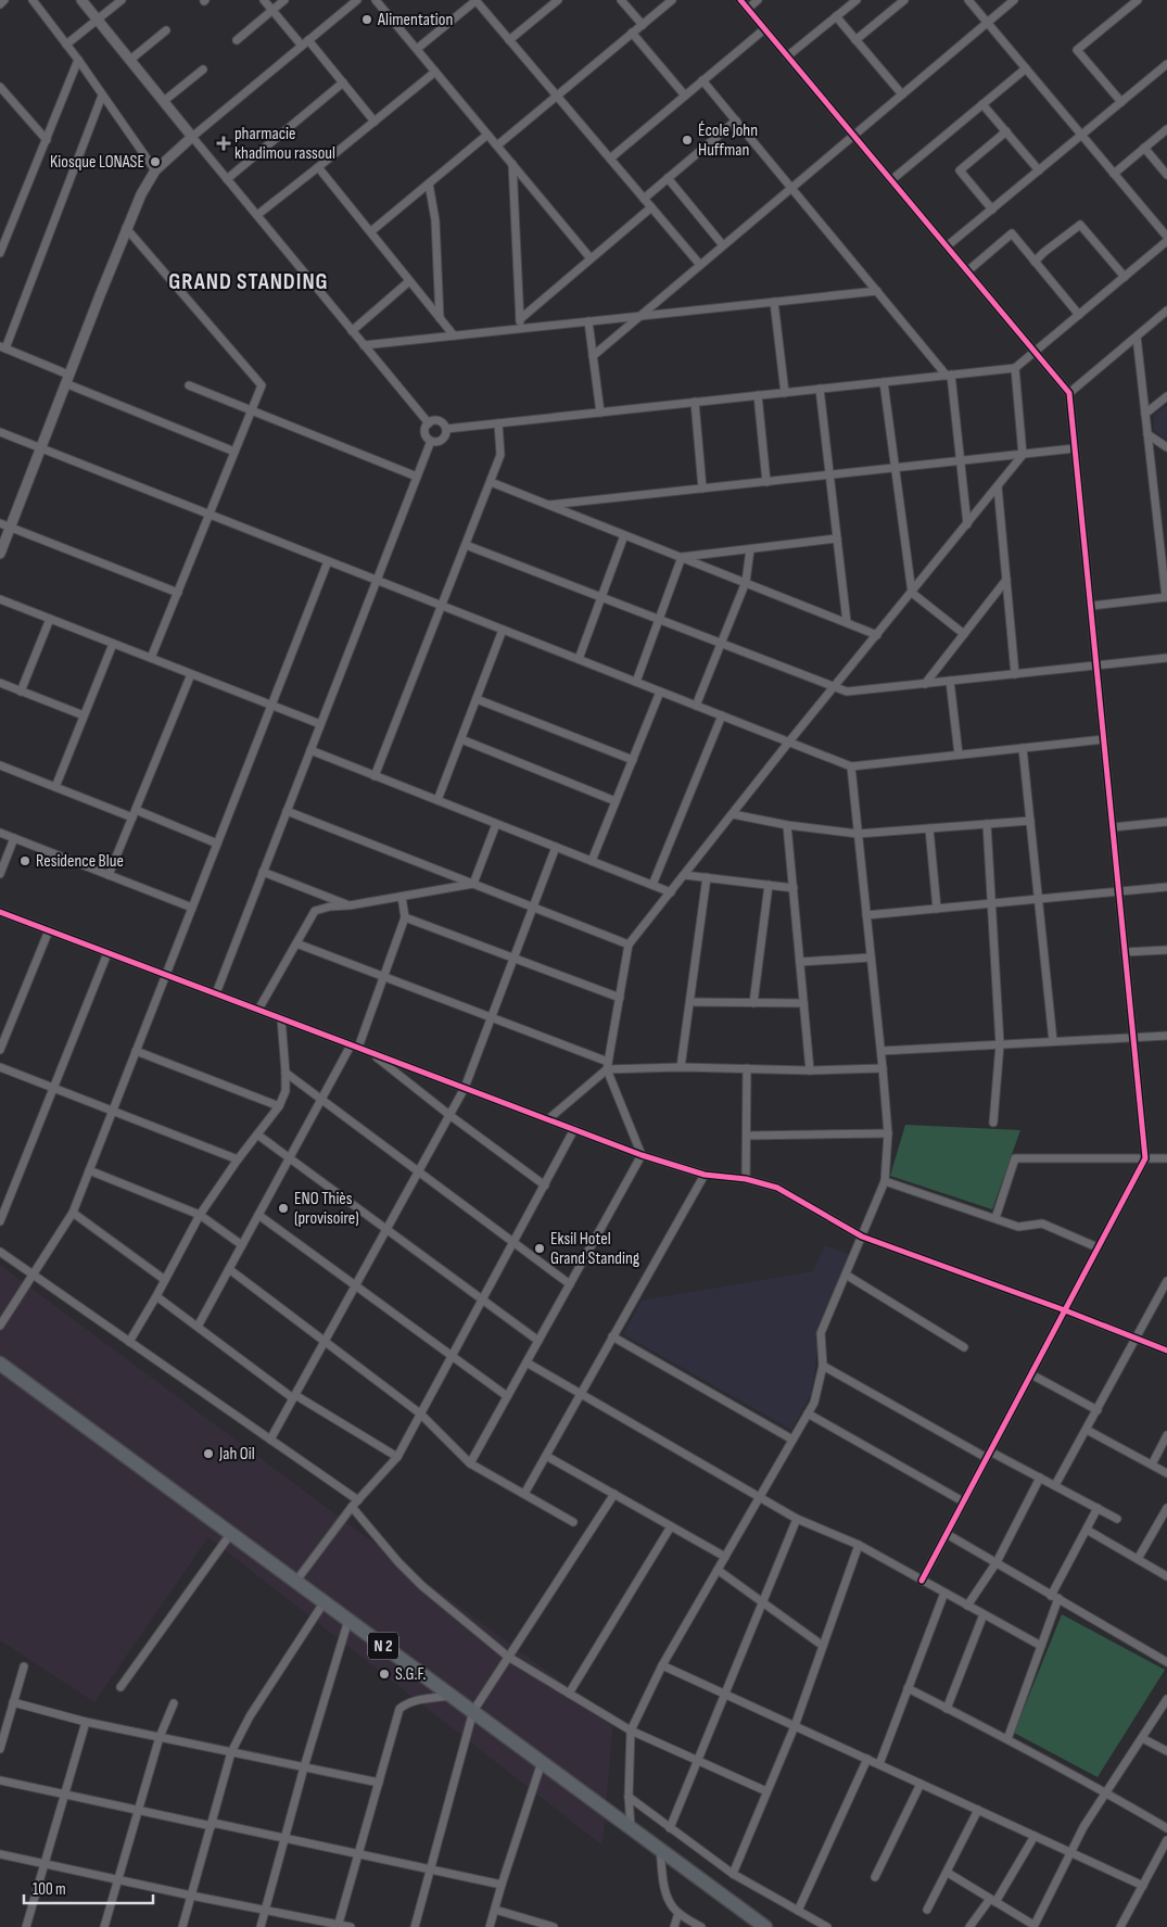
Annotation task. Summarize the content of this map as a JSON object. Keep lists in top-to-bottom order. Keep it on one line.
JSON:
{"streets":{"highway":["N 2"]},"districts":["GRAND STANDING"],"places":{"other":["Alimentation","École John Huffman","Kiosque LONASE","Residence Blue","ENO Thiès (provisoire)","Eksil Hotel Grand Standing","Jah Oil","S.G.F."],"health":["pharmacie khadimou rassoul"]},"scale_bar":"100 m"}
